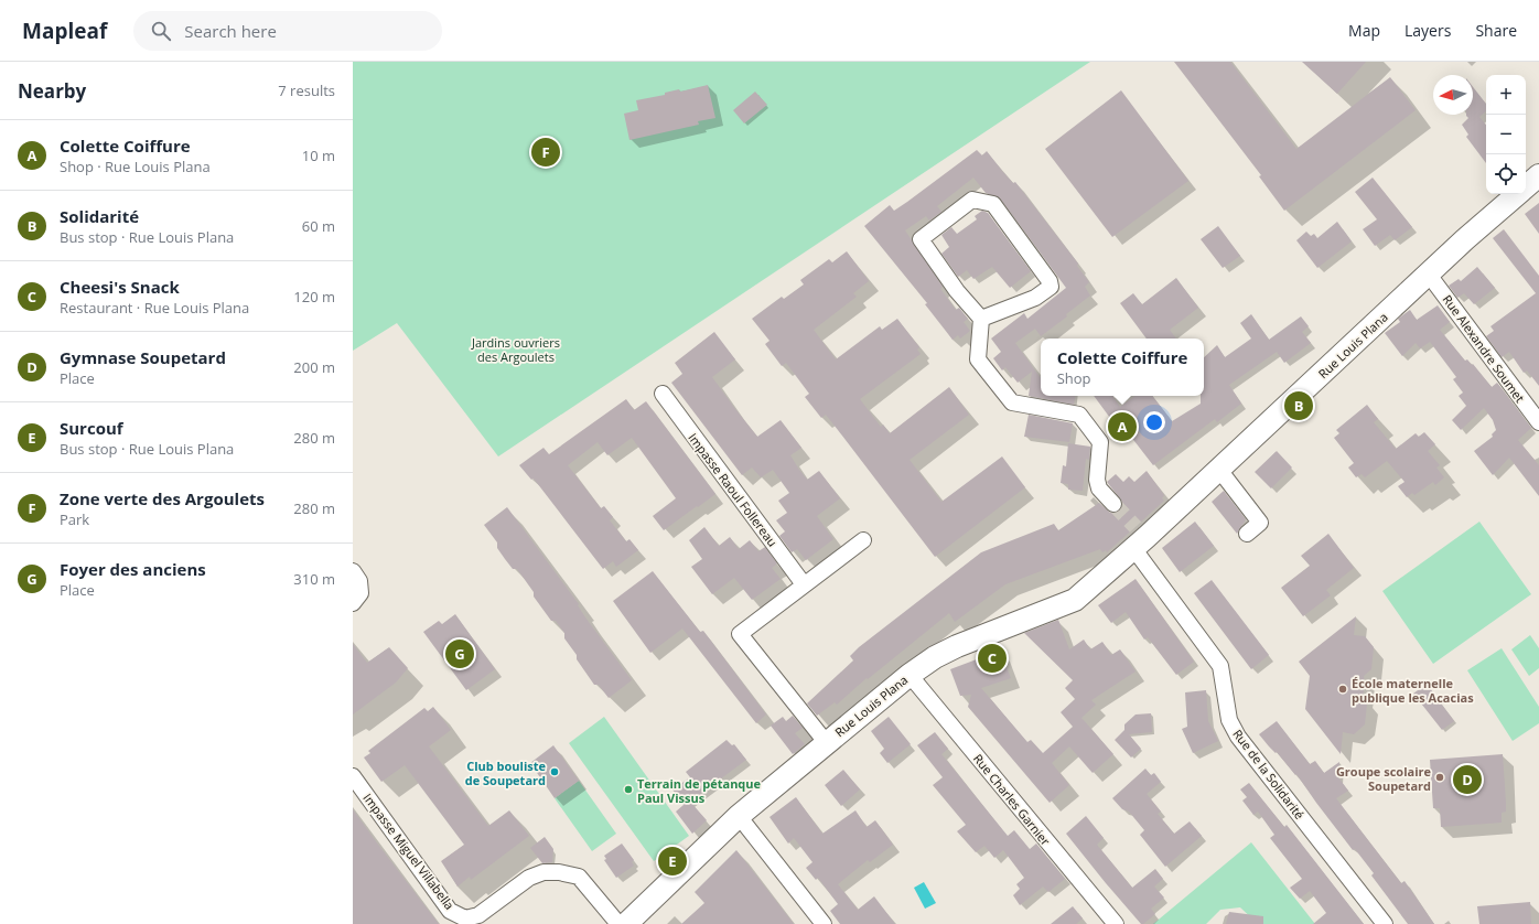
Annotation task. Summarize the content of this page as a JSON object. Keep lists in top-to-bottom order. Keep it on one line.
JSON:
{"streets":{"street":["Rue Louis Plana","Rue Alexandre Soumet","Impasse Raoul Follereau","Rue de la Solidarité","Rue Charles Garnier","Impasse Miguel Villabella"]},"crossings":[["Rue Louis Plana","Rue Alexandre Soumet"],["Rue Louis Plana","Rue de la Solidarité"],["Rue Louis Plana","Rue Charles Garnier"]],"parks":["Jardins ouvriers des Argoulets"],"places":["École maternelle publique les Acacias","Club bouliste de Soupetard","Groupe scolaire Soupetard","Terrain de pétanque Paul Vissus"],"north":"left","page":{"header":"Mapleaf","search":"Search here","nav":["Map","Layers","Share"],"heading":["Nearby","7 results"],"map_buttons":["+","−"],"list":[{"mark":"A","name":"Colette Coiffure","note":"Shop · Rue Louis Plana","value":"10 m"},{"mark":"B","name":"Solidarité","note":"Bus stop · Rue Louis Plana","value":"60 m"},{"mark":"C","name":"Cheesi's Snack","note":"Restaurant · Rue Louis Plana","value":"120 m"},{"mark":"D","name":"Gymnase Soupetard","note":"Place","value":"200 m"},{"mark":"E","name":"Surcouf","note":"Bus stop · Rue Louis Plana","value":"280 m"},{"mark":"F","name":"Zone verte des Argoulets","note":"Park","value":"280 m"},{"mark":"G","name":"Foyer des anciens","note":"Place","value":"310 m"}],"pins":["F","B","A","G","C","D","E"],"popup":["Colette Coiffure","Shop"]}}
